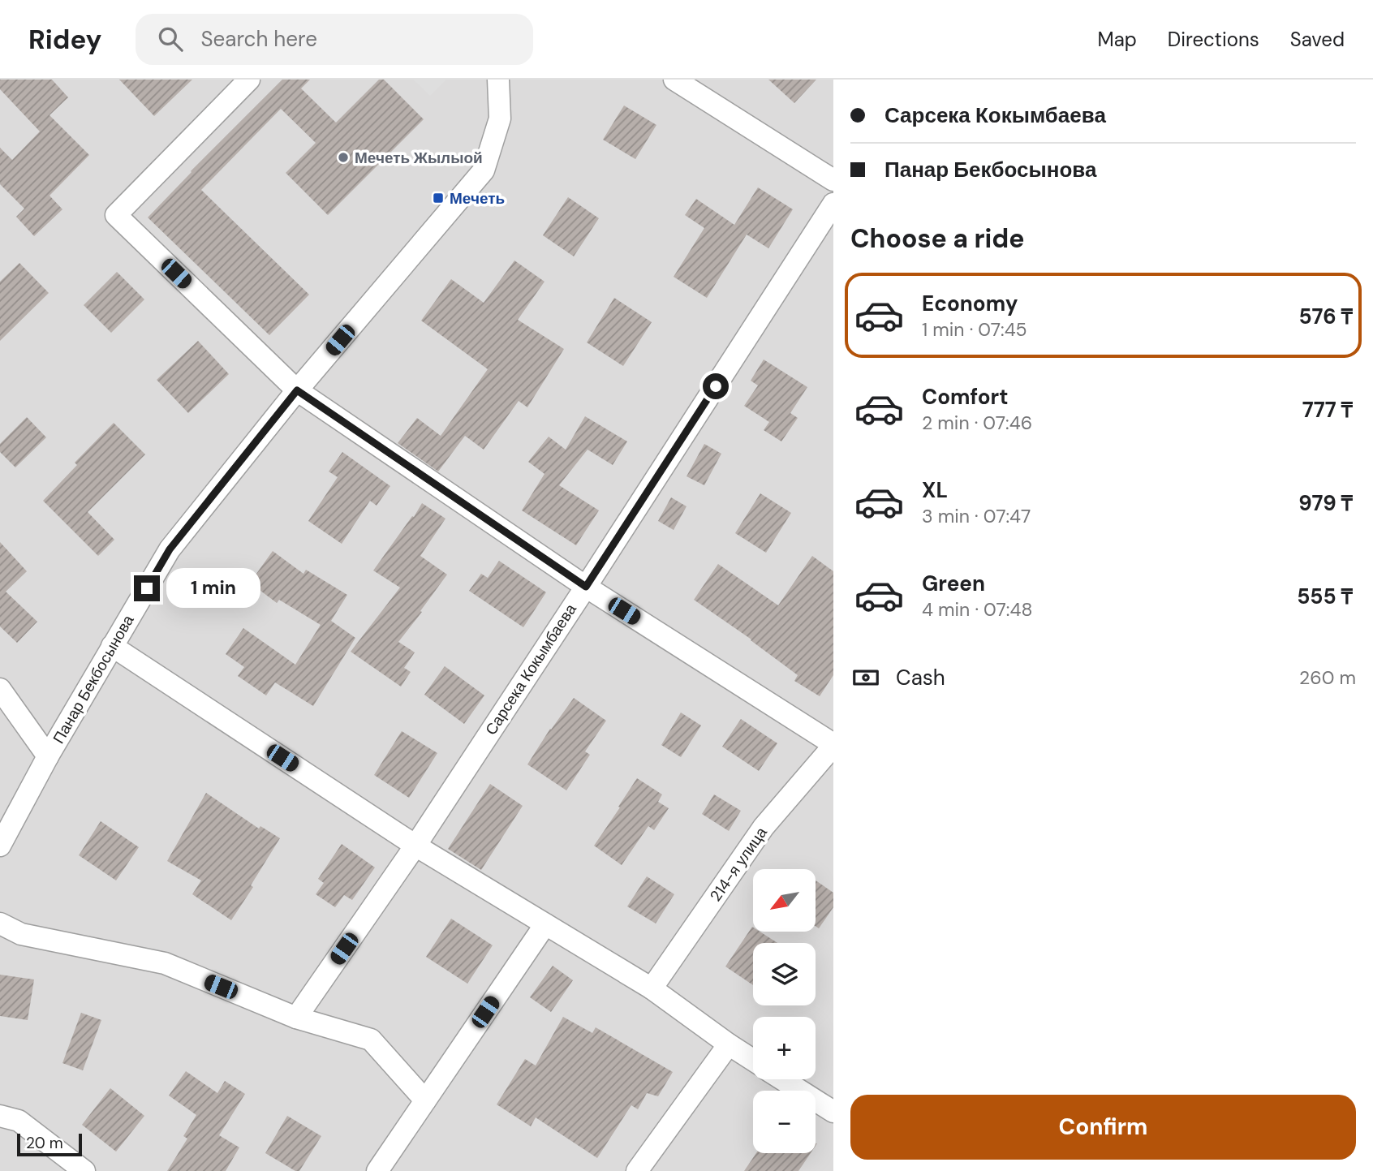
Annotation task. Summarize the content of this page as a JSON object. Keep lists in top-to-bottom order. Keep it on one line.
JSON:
{"streets":{"street":["Сарсека Кокымбаева","Панар Бекбосынова","214-я улица"]},"places":{"other":["Мечеть Жылыой"],"transit":["Мечеть"]},"scale_bar":"20 m","north":"bottom left","page":{"header":"Ridey","search":"Search here","nav":["Map","Directions","Saved"],"banner":["Сарсека Кокымбаева","Панар Бекбосынова"],"heading":"Choose a ride","list":[{"name":"Economy","note":"1 min · 07:45","value":"576 ₸"},{"name":"Comfort","note":"2 min · 07:46","value":"777 ₸"},{"name":"XL","note":"3 min · 07:47","value":"979 ₸"},{"name":"Green","note":"4 min · 07:48","value":"555 ₸"}],"bubble":"1 min","pay":["Cash","260 m"],"map_buttons":["+","−"],"buttons":"Confirm","scale":"20 m"}}
